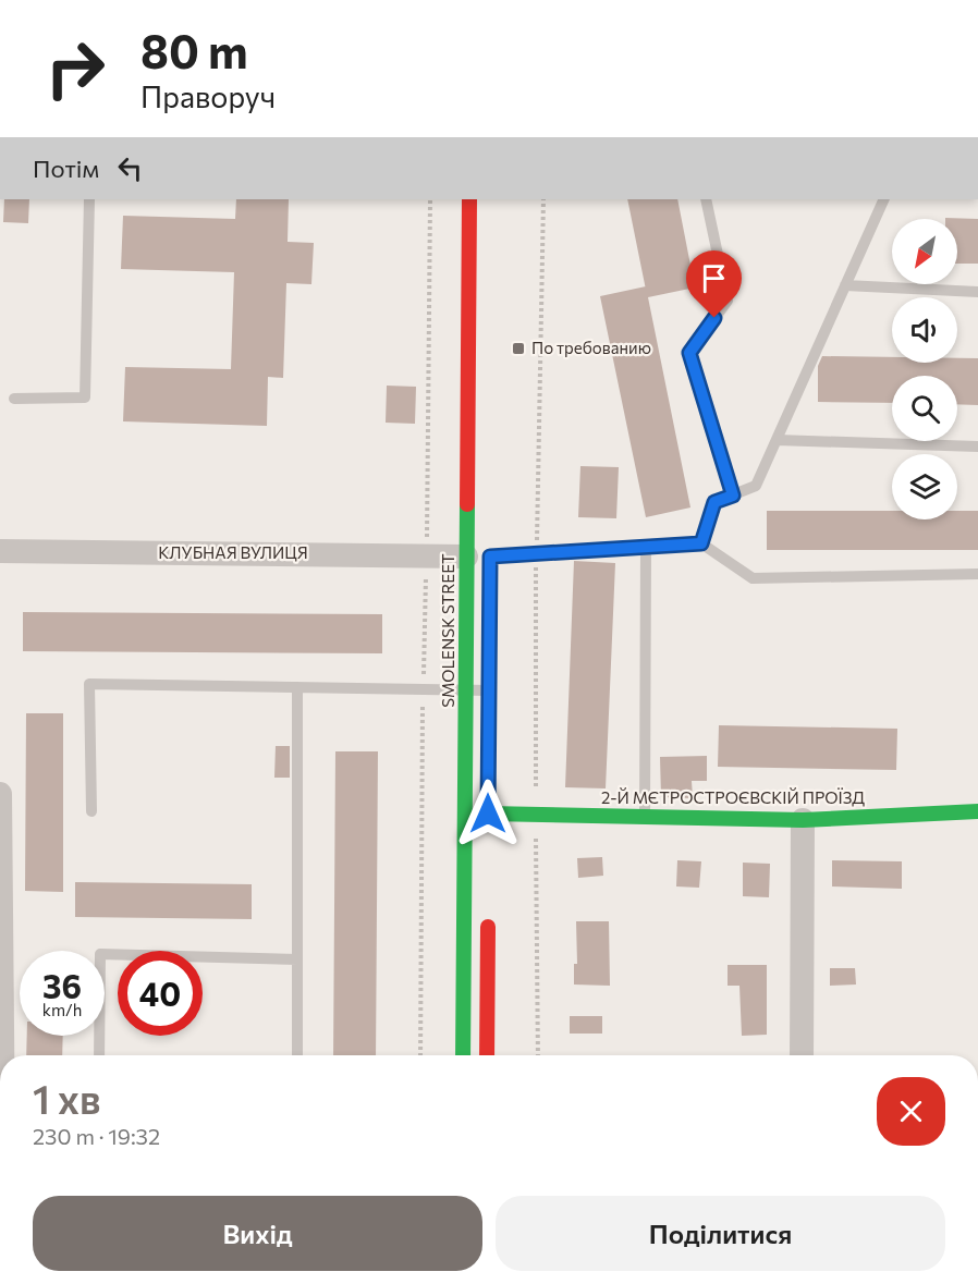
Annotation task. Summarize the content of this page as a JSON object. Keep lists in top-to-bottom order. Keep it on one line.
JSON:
{"streets":{"street":["КЛУБНАЯ ВУЛИЦЯ","SMOLENSK STREET","2-Й МЄТРОСТРОЄВСКІЙ ПРОЇЗД"]},"crossings":[["КЛУБНАЯ ВУЛИЦЯ","SMOLENSK STREET"]],"places":{"transit":["По требованию"]},"north":"bottom left","page":{"turn":["80 m","Праворуч"],"then":"Потім","speed":"36 km/h","limit":"40","heading":["1 хв","230 m · 19:32"],"buttons":["Вихід","Поділитися"]}}
